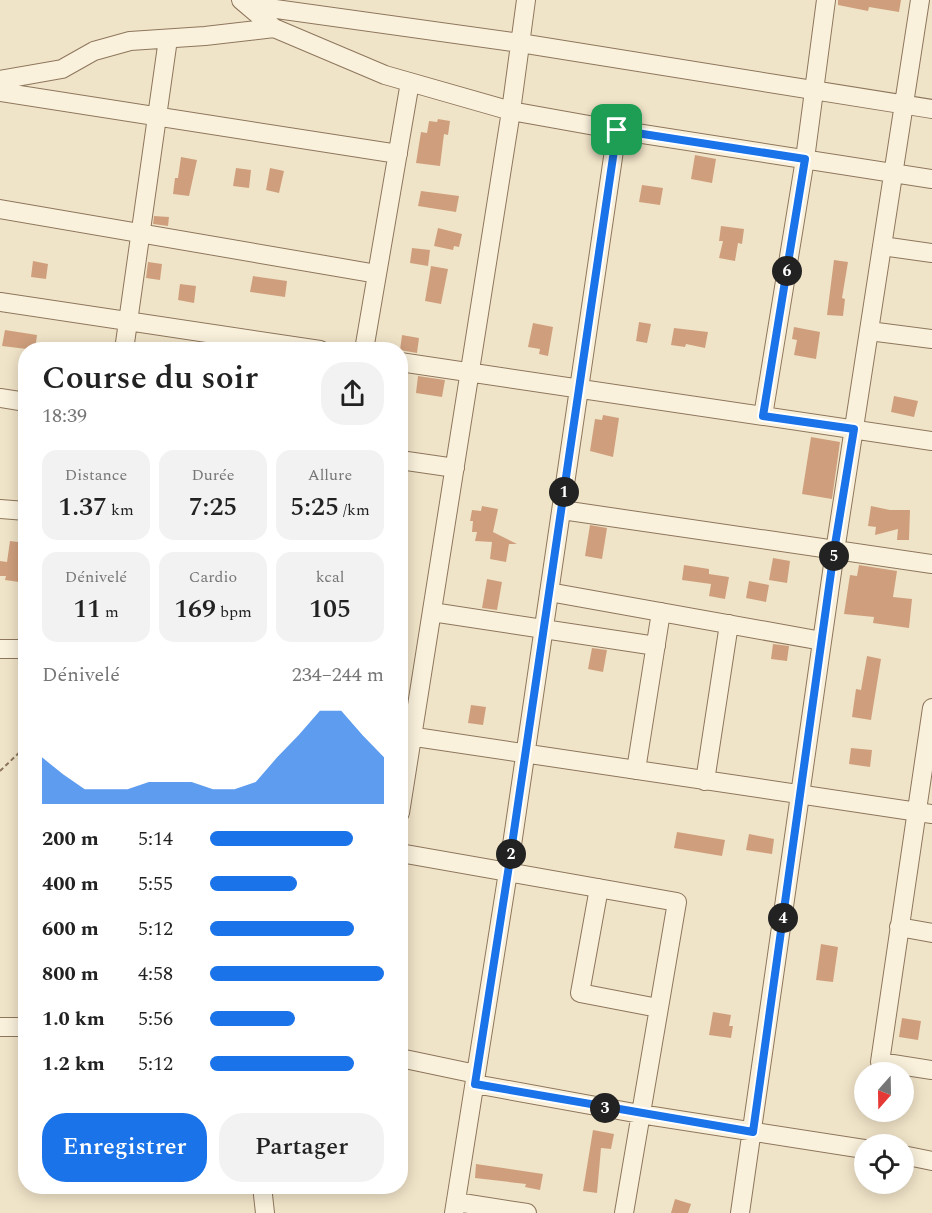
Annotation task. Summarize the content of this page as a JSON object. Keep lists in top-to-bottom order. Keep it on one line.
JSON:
{"north":"bottom","page":{"pins":["6","1","5","2","4","3"],"heading":["Course du soir","18:39"],"stats":[["Distance","1.37 km"],["Durée","7:25"],["Allure","5:25 /km"],["Dénivelé","11 m"],["Cardio","169 bpm"],["kcal","105"]],"chart":["Dénivelé","234–244 m"],"list":[{"name":"200 m","note":"5:14"},{"name":"400 m","note":"5:55"},{"name":"600 m","note":"5:12"},{"name":"800 m","note":"4:58"},{"name":"1.0 km","note":"5:56"},{"name":"1.2 km","note":"5:12"}],"buttons":["Enregistrer","Partager"]}}
